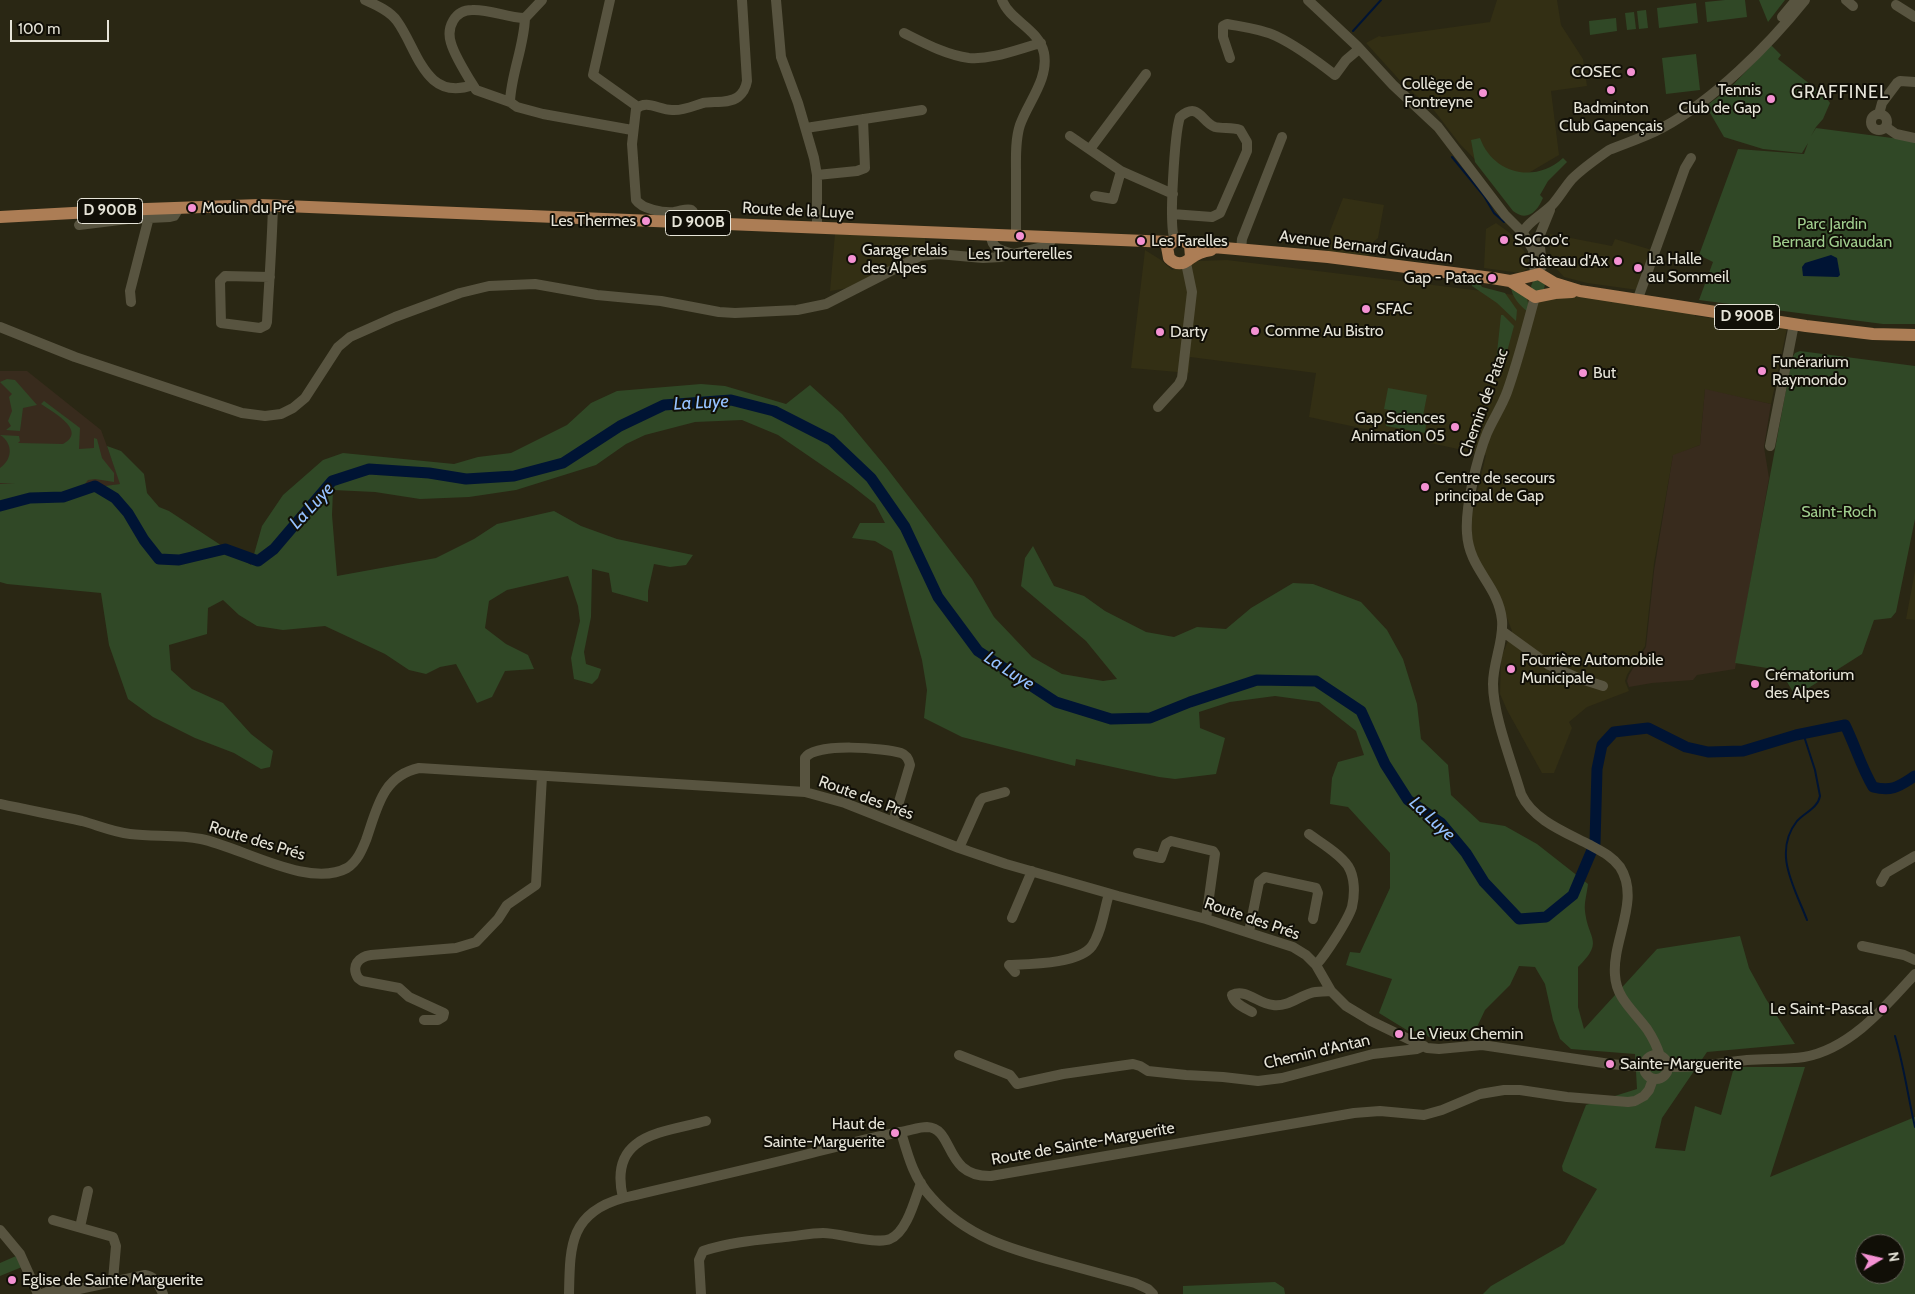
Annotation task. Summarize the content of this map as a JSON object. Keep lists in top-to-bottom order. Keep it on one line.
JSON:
{"streets":{"main road":["D 900B","Route de la Luye","Avenue Bernard Givaudan"],"street":["Chemin de Patac","Route des Prés","Chemin d'Antan","Route de Sainte-Marguerite"]},"crossings":[["D 900B","Chemin de Patac"],["Route de la Luye","Avenue Bernard Givaudan"],["Chemin de Patac","Route des Prés"],["Chemin de Patac","Route de Sainte-Marguerite"],["Route des Prés","Chemin d'Antan"],["Route des Prés","Route de Sainte-Marguerite"]],"districts":["GRAFFINEL"],"water":["La Luye"],"parks":["Parc Jardin Bernard Givaudan","Saint-Roch"],"places":["COSEC","Badminton Club Gapençais","Collège de Fontreyne","Tennis Club de Gap","Moulin du Pré","Les Thermes","Les Tourterelles","SoCoo'c","Les Farelles","Garage relais des Alpes","Château d'Ax","La Halle au Sommeil","Gap - Patac","SFAC","Comme Au Bistro","Darty","Funérarium Raymondo","But","Gap Sciences Animation 05","Centre de secours principal de Gap","Fourrière Automobile Municipale","Crématorium des Alpes","Le Saint-Pascal","Le Vieux Chemin","Sainte-Marguerite","Haut de Sainte-Marguerite","Eglise de Sainte Marguerite"],"scale_bar":"100 m","north":"right"}
